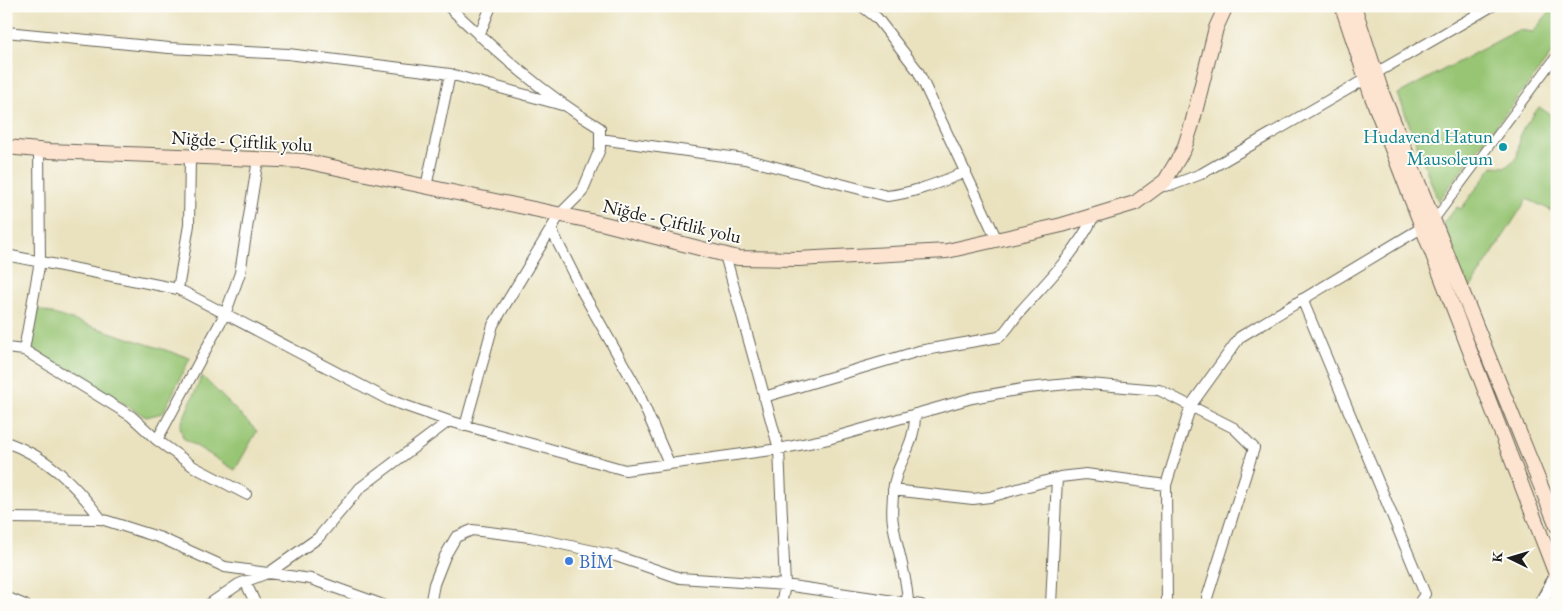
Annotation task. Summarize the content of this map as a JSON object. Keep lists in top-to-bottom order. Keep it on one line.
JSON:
{"streets":{"main road":["Niğde - Çiftlik yolu"]},"places":["Hudavend Hatun Mausoleum","BİM"],"north":"left"}
